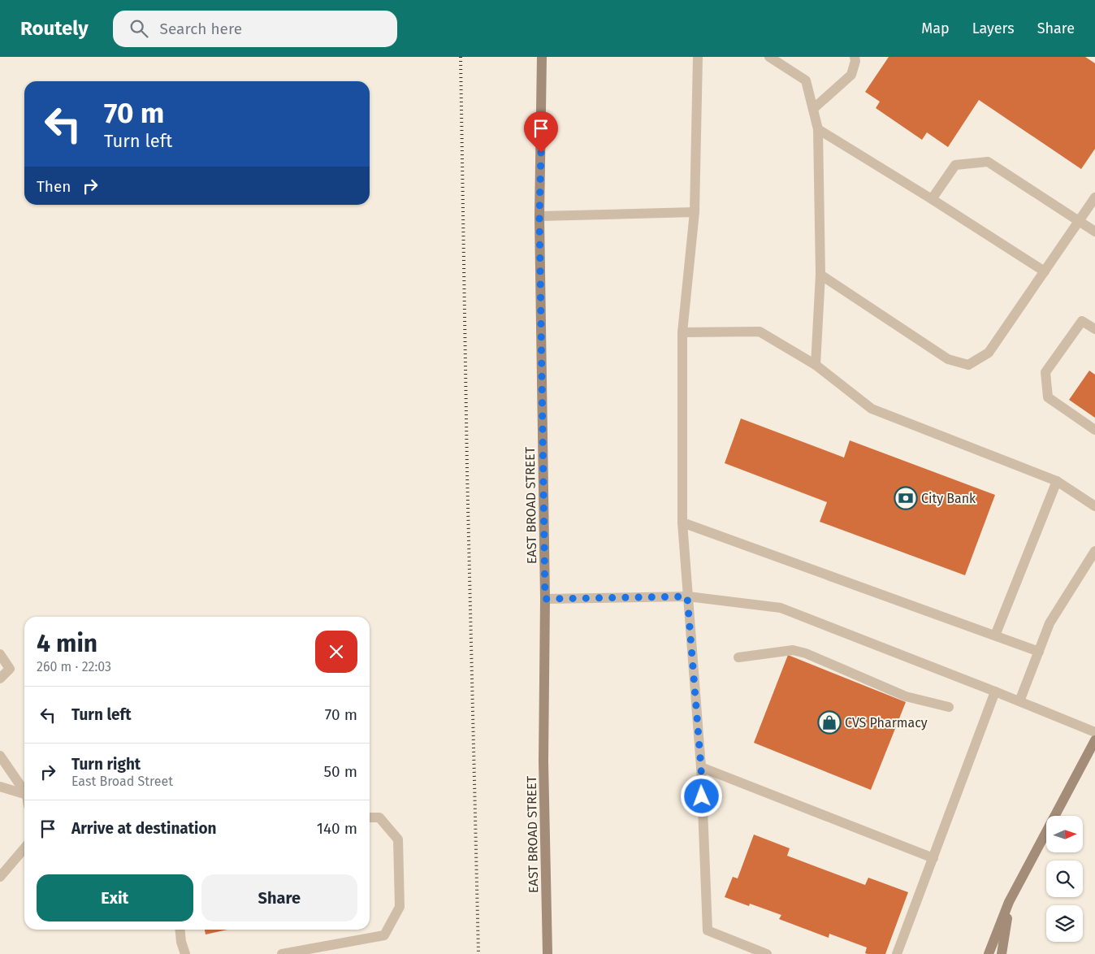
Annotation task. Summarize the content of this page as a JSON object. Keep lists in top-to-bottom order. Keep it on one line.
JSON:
{"streets":{"main road":["EAST BROAD STREET"]},"places":{"bank":["City Bank"],"shop":["CVS Pharmacy"]},"north":"right","page":{"header":"Routely","search":"Search here","nav":["Map","Layers","Share"],"turn":["70 m","Turn left"],"then":"Then","heading":["4 min","260 m · 22:03"],"list":[{"name":"Turn left","value":"70 m"},{"name":"Turn right","note":"East Broad Street","value":"50 m"},{"name":"Arrive at destination","value":"140 m"}],"buttons":["Exit","Share"]}}
